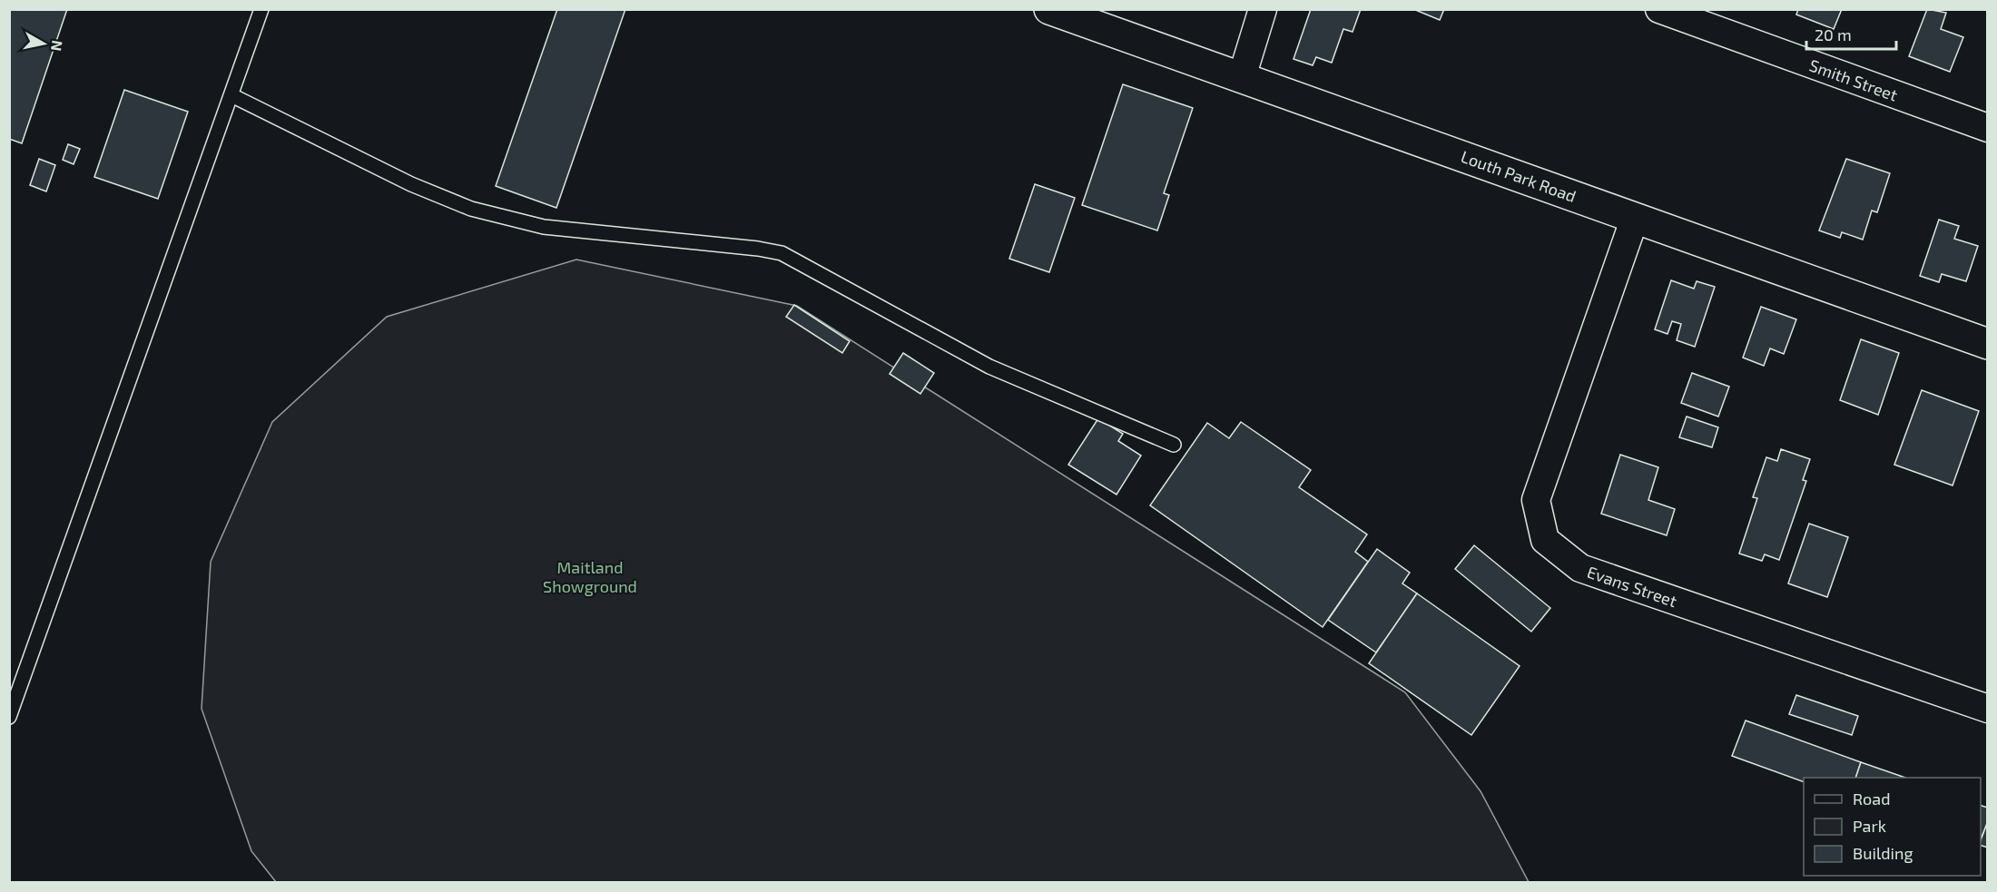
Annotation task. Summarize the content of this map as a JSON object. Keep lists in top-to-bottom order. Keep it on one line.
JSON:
{"streets":{"street":["Smith Street","Louth Park Road","Evans Street"]},"crossings":[["Louth Park Road","Evans Street"]],"parks":["Maitland Showground"],"legend":["Road","Park","Building"],"scale_bar":"20 m","north":"right"}
